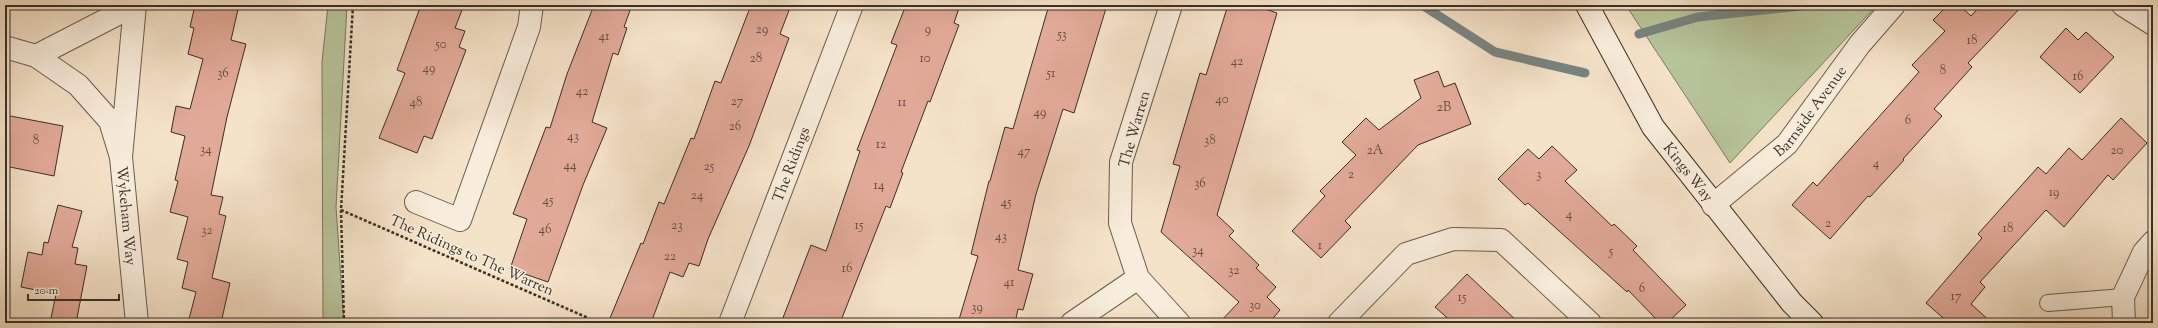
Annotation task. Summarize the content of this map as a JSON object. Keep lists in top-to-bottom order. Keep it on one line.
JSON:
{"streets":{"street":["Barnside Avenue","The Warren","The Ridings","Kings Way","Wykeham Way"],"path":["The Ridings to The Warren"]},"crossings":[["Barnside Avenue","Kings Way"]],"house_numbers":["29","9","53","41","18","50","28","10","42","49","8","36","51","16","42","40","27","48","11","2B","49","6","26","43","8","38","12","34","2A","20","47","4","44","25","2","3","36","14","19","24","45","45","4","2","23","15","18","46","32","43","1","34","5","22","16","32","41","6","17","15","30","39"],"scale_bar":"20 m"}
